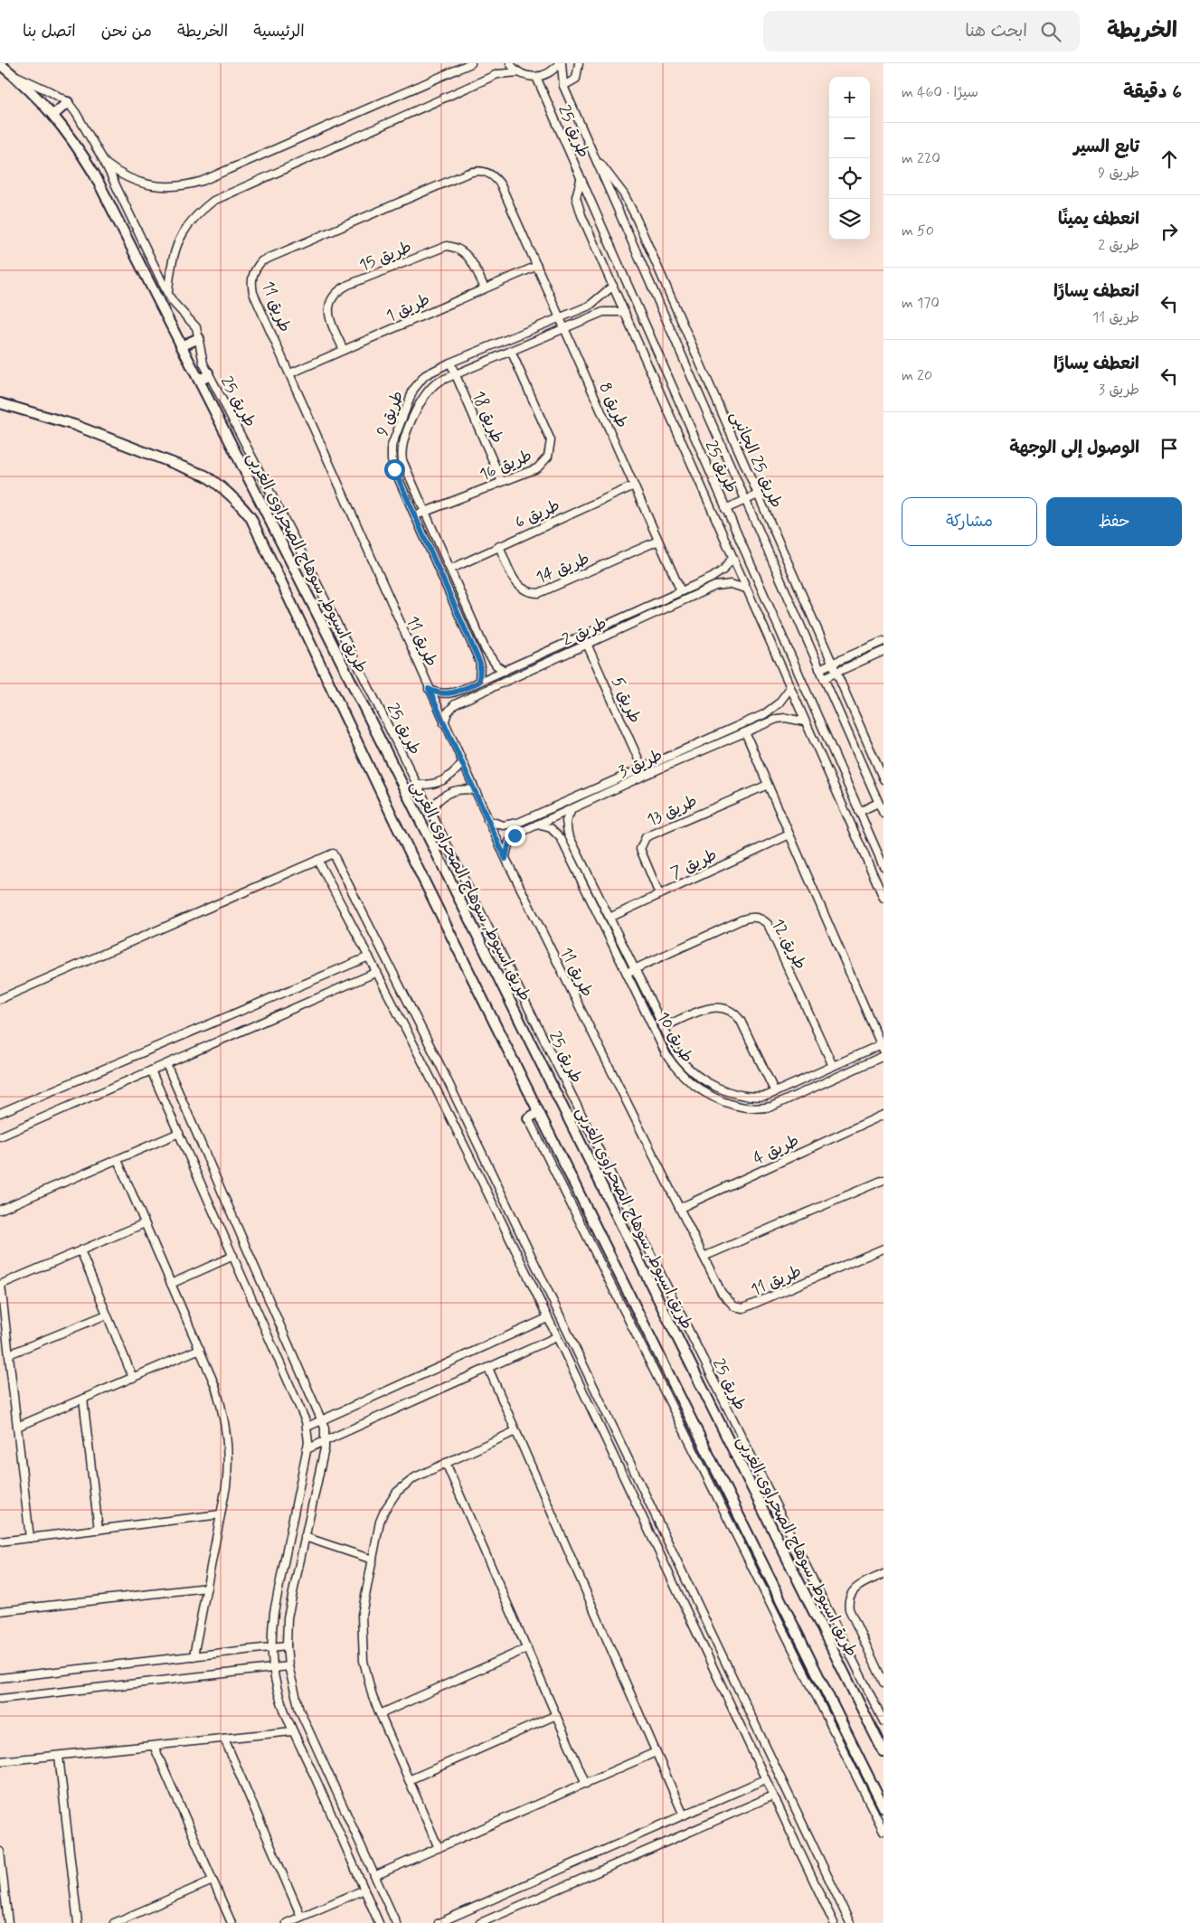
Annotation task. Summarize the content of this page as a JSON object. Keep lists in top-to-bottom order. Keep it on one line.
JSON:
{"streets":{"main road":["طريق اسيوط, سوهاج الصحراوى الغربى"],"street":["طريق 25","طريق 15","طريق 11","طريق 1","طريق 8","طريق 9","طريق 18","طريق 25 الجانبى","طريق 16","طريق 6","طريق 14","طريق 2","طريق 5","طريق 3","طريق 13","طريق 7","طريق 12","طريق 10","طريق 4"]},"crossings":[["طريق 25","طريق 25 الجانبى"],["طريق 25","طريق اسيوط, سوهاج الصحراوى الغربى"],["طريق 15","طريق 1"],["طريق 11","طريق 1"],["طريق 11","طريق 8"],["طريق 11","طريق 2"],["طريق 11","طريق 3"],["طريق 11","طريق 4"],["طريق 1","طريق 8"],["طريق 8","طريق 9"],["طريق 8","طريق 6"],["طريق 8","طريق 14"],["طريق 8","طريق 2"],["طريق 9","طريق 18"],["طريق 9","طريق 16"],["طريق 9","طريق 6"],["طريق 9","طريق 2"],["طريق 18","طريق 16"],["طريق 6","طريق 14"],["طريق 2","طريق 5"],["طريق 5","طريق 3"],["طريق 3","طريق 10"],["طريق 13","طريق 7"],["طريق 7","طريق 10"],["طريق 12","طريق 10"]],"page":{"header":"الخريطة","search":"ابحث هنا","nav":["الرئيسية","الخريطة","من نحن","اتصل بنا"],"heading":["6 دقيقة","سيرًا · 460 m"],"map_buttons":["+","−"],"list":[["تابع السير","طريق 9","220 m"],["انعطف يمينًا","طريق 2","50 m"],["انعطف يسارًا","طريق 11","170 m"],["انعطف يسارًا","طريق 3","20 m"],"الوصول إلى الوجهة"],"buttons":["حفظ","مشاركة"]}}
